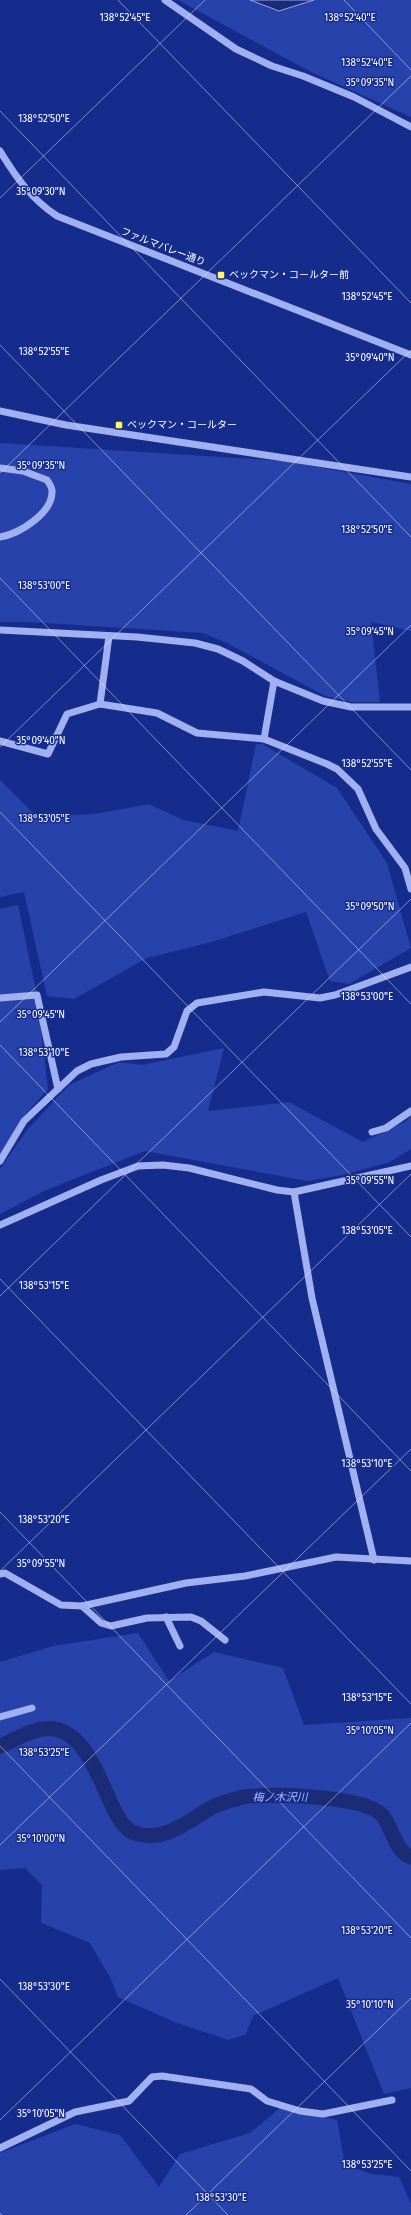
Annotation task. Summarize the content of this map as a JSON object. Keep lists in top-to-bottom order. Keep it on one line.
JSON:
{"streets":{"street":["ファルマバレー通り"]},"water":["梅ノ木沢川"],"places":{"transit":["ベックマン・コールター前","ベックマン・コールター"]},"coordinates":["138°52'45\"E","138°52'40\"E","35°09'35\"N","138°52'50\"E","35°09'30\"N","138°52'55\"E","35°09'40\"N","138°53'00\"E","35°09'45\"N","138°53'05\"E","35°09'50\"N","138°53'10\"E","35°09'55\"N","138°53'15\"E","138°53'20\"E","35°10'05\"N","138°53'25\"E","35°10'00\"N","138°53'30\"E","35°10'10\"N"]}
